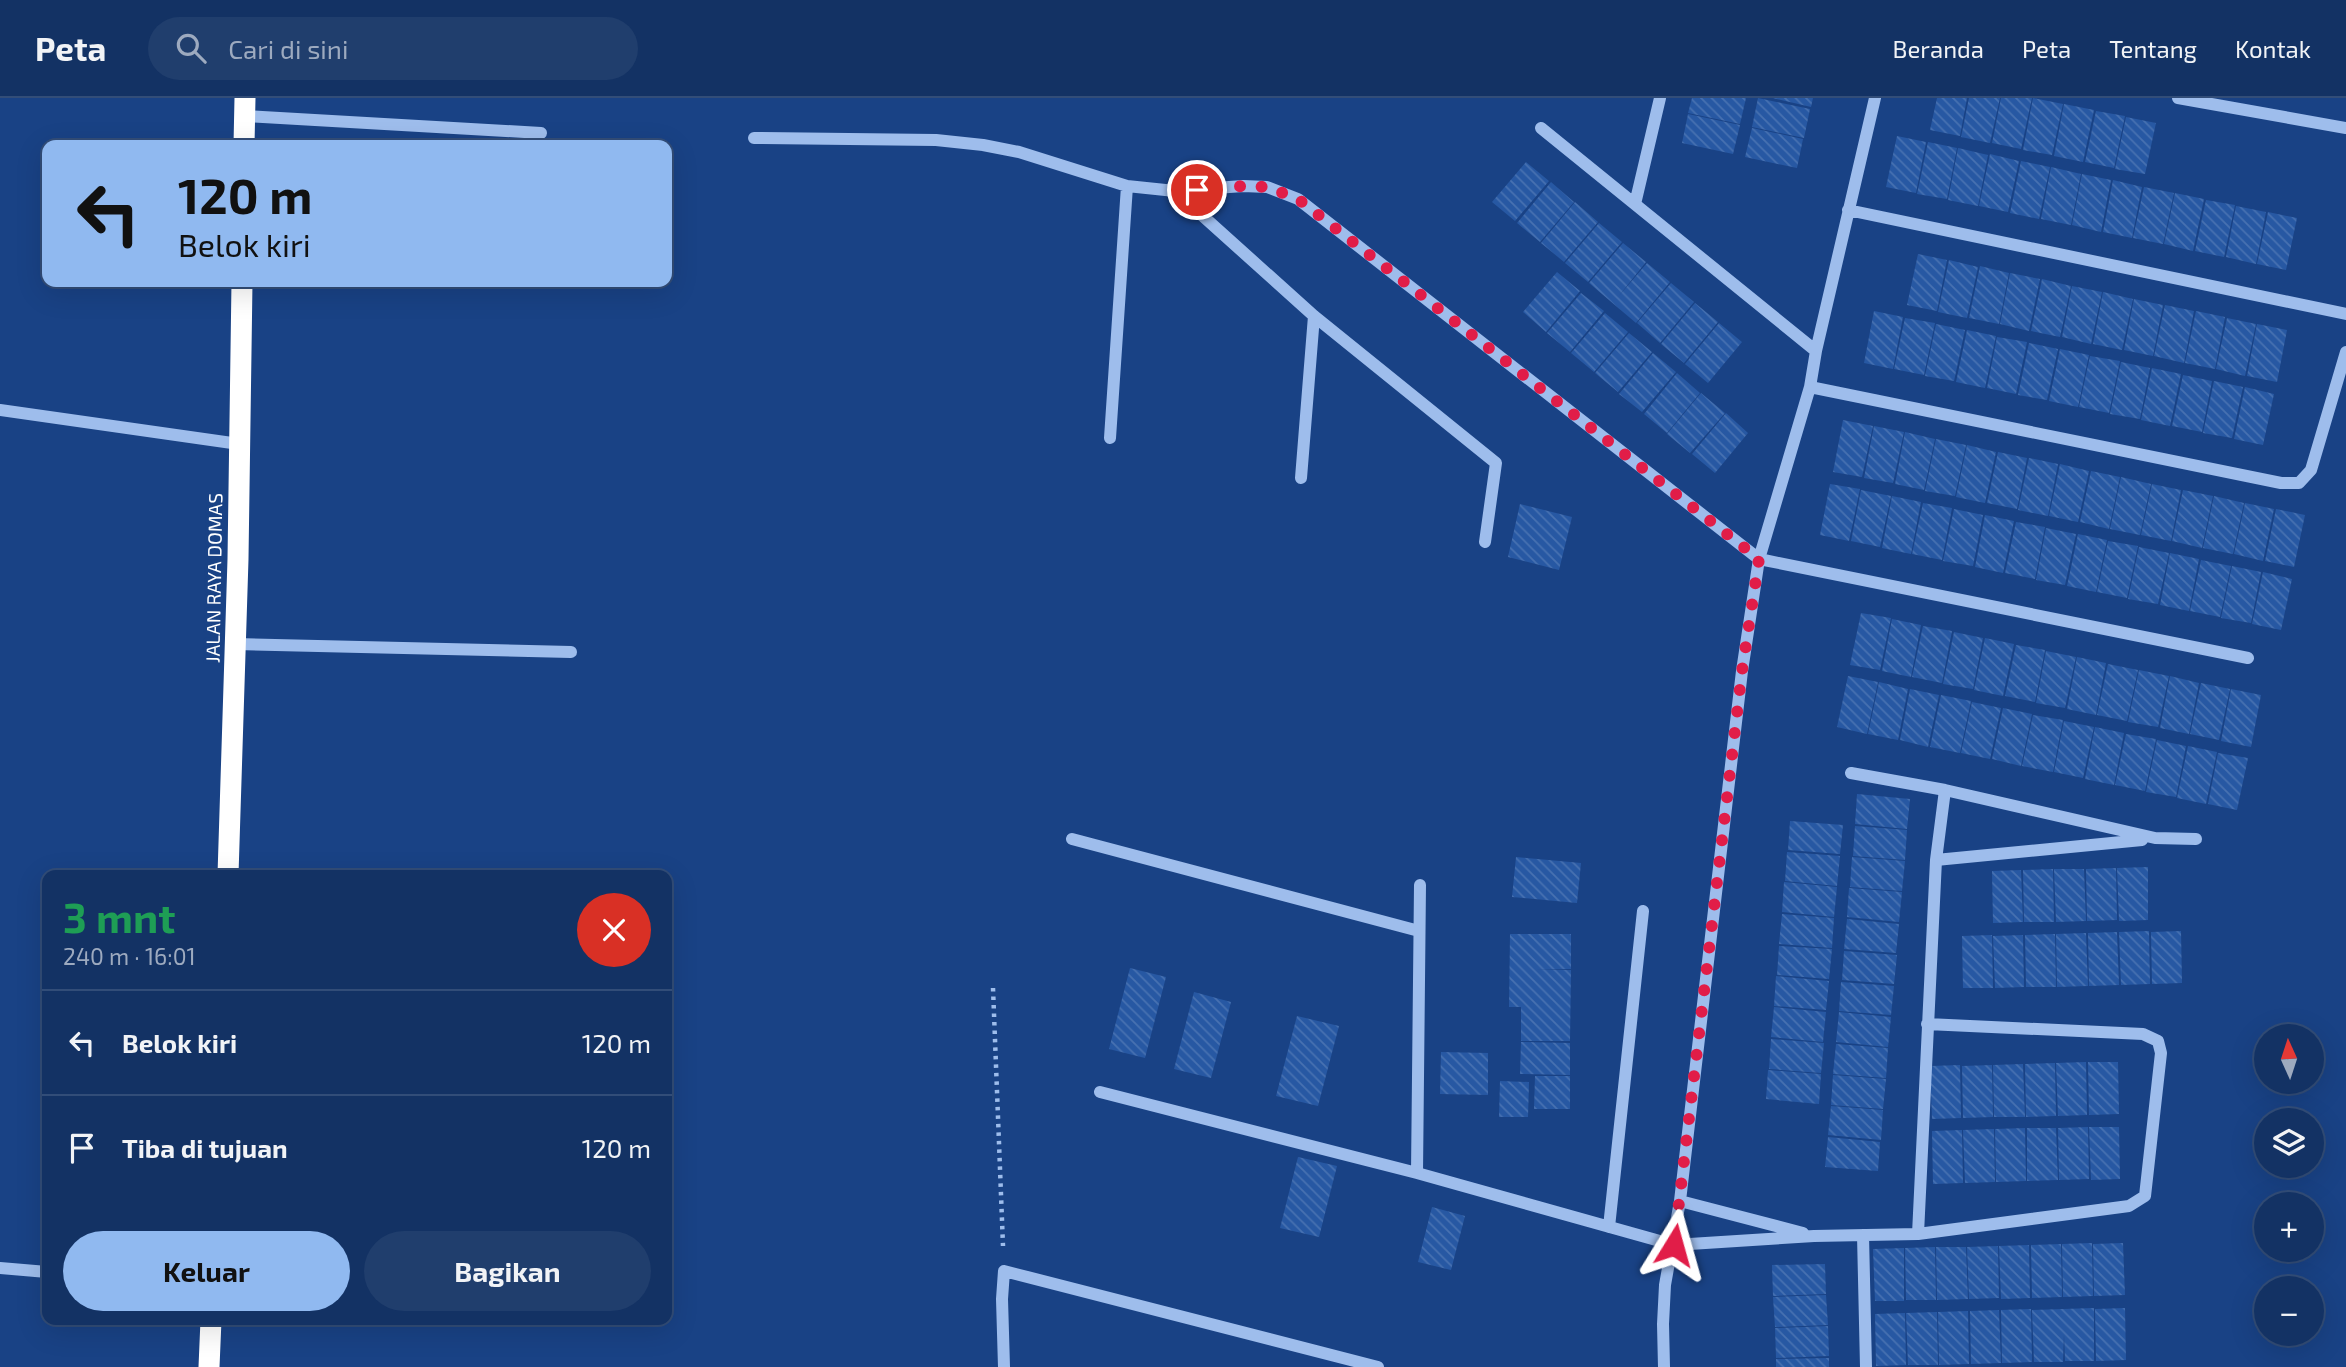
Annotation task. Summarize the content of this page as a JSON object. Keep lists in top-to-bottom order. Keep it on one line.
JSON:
{"streets":{"highway":["JALAN RAYA DOMAS"]},"north":"top","page":{"header":"Peta","search":"Cari di sini","nav":["Beranda","Peta","Tentang","Kontak"],"turn":["120 m","Belok kiri"],"heading":["3 mnt","240 m · 16:01"],"list":[{"name":"Belok kiri","value":"120 m"},{"name":"Tiba di tujuan","value":"120 m"}],"map_buttons":["+","−"],"buttons":["Keluar","Bagikan"]}}
